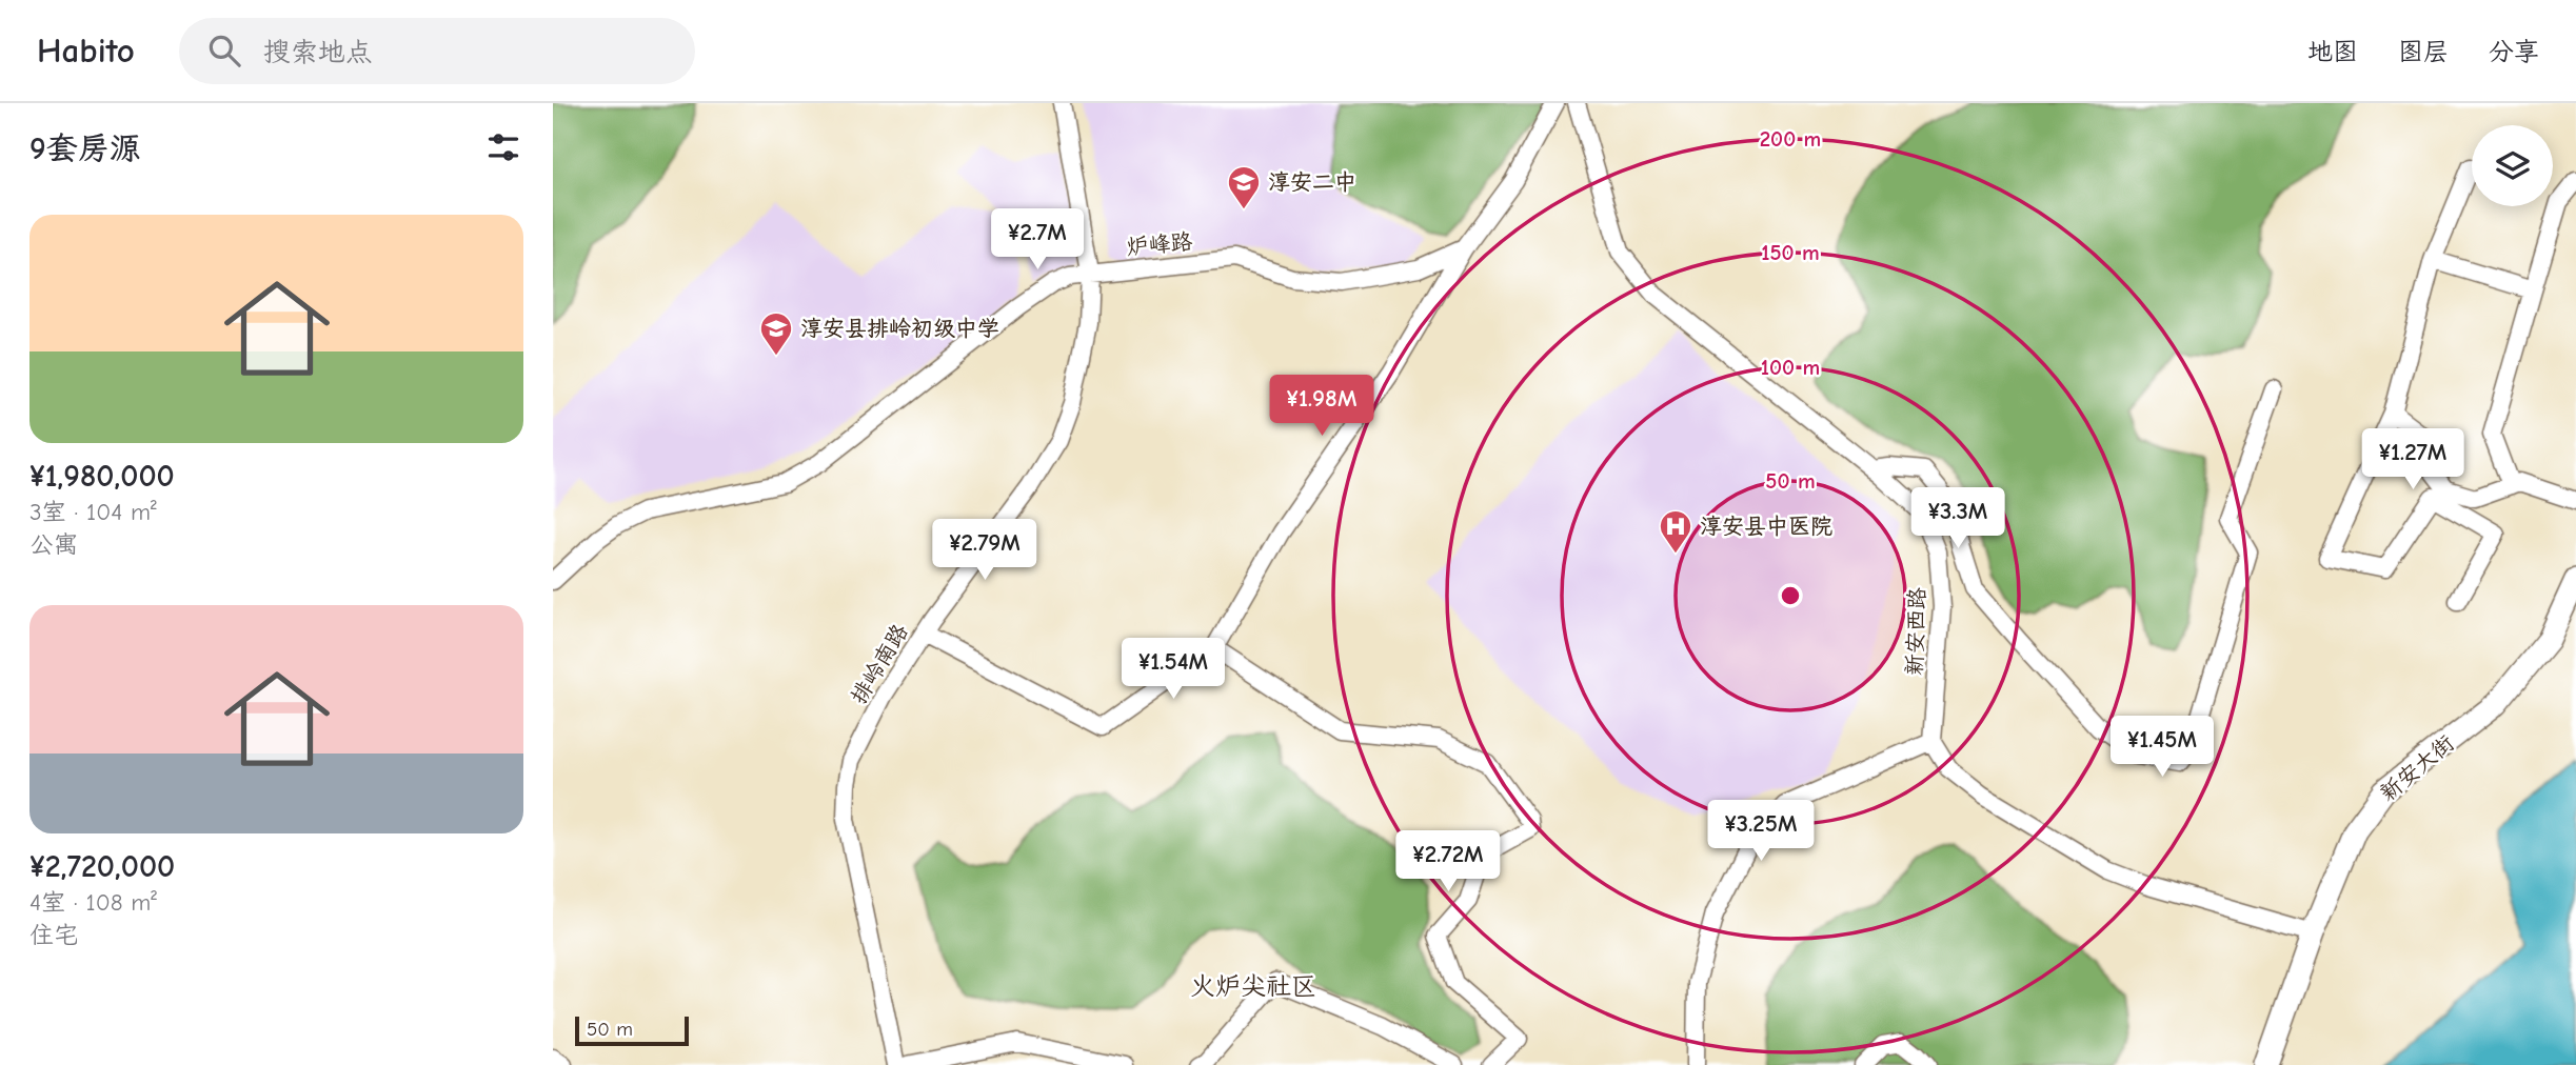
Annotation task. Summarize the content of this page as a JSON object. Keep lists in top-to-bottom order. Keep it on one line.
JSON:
{"streets":{"main road":["新安大街"],"street":["炉峰路","新安西路","排岭南路"]},"crossings":[["炉峰路","排岭南路"]],"districts":["火炉尖社区"],"places":{"school or university":["淳安二中","淳安县排岭初级中学"],"hospital":["淳安县中医院"]},"scale_bar":"50 m","page":{"header":"Habito","search":"搜索地点","nav":["地图","图层","分享"],"heading":"9套房源","list":[{"name":"¥1,980,000","note":"3室 · 104 m² · 公寓"},{"name":"¥2,720,000","note":"4室 · 108 m² · 住宅"}],"price":["¥2.7M","¥1.98M","¥1.27M","¥3.3M","¥2.79M","¥1.54M","¥1.45M","¥3.25M","¥2.72M"],"scale":"50 m"},"rings":["200 m","150 m","100 m","50 m"]}
